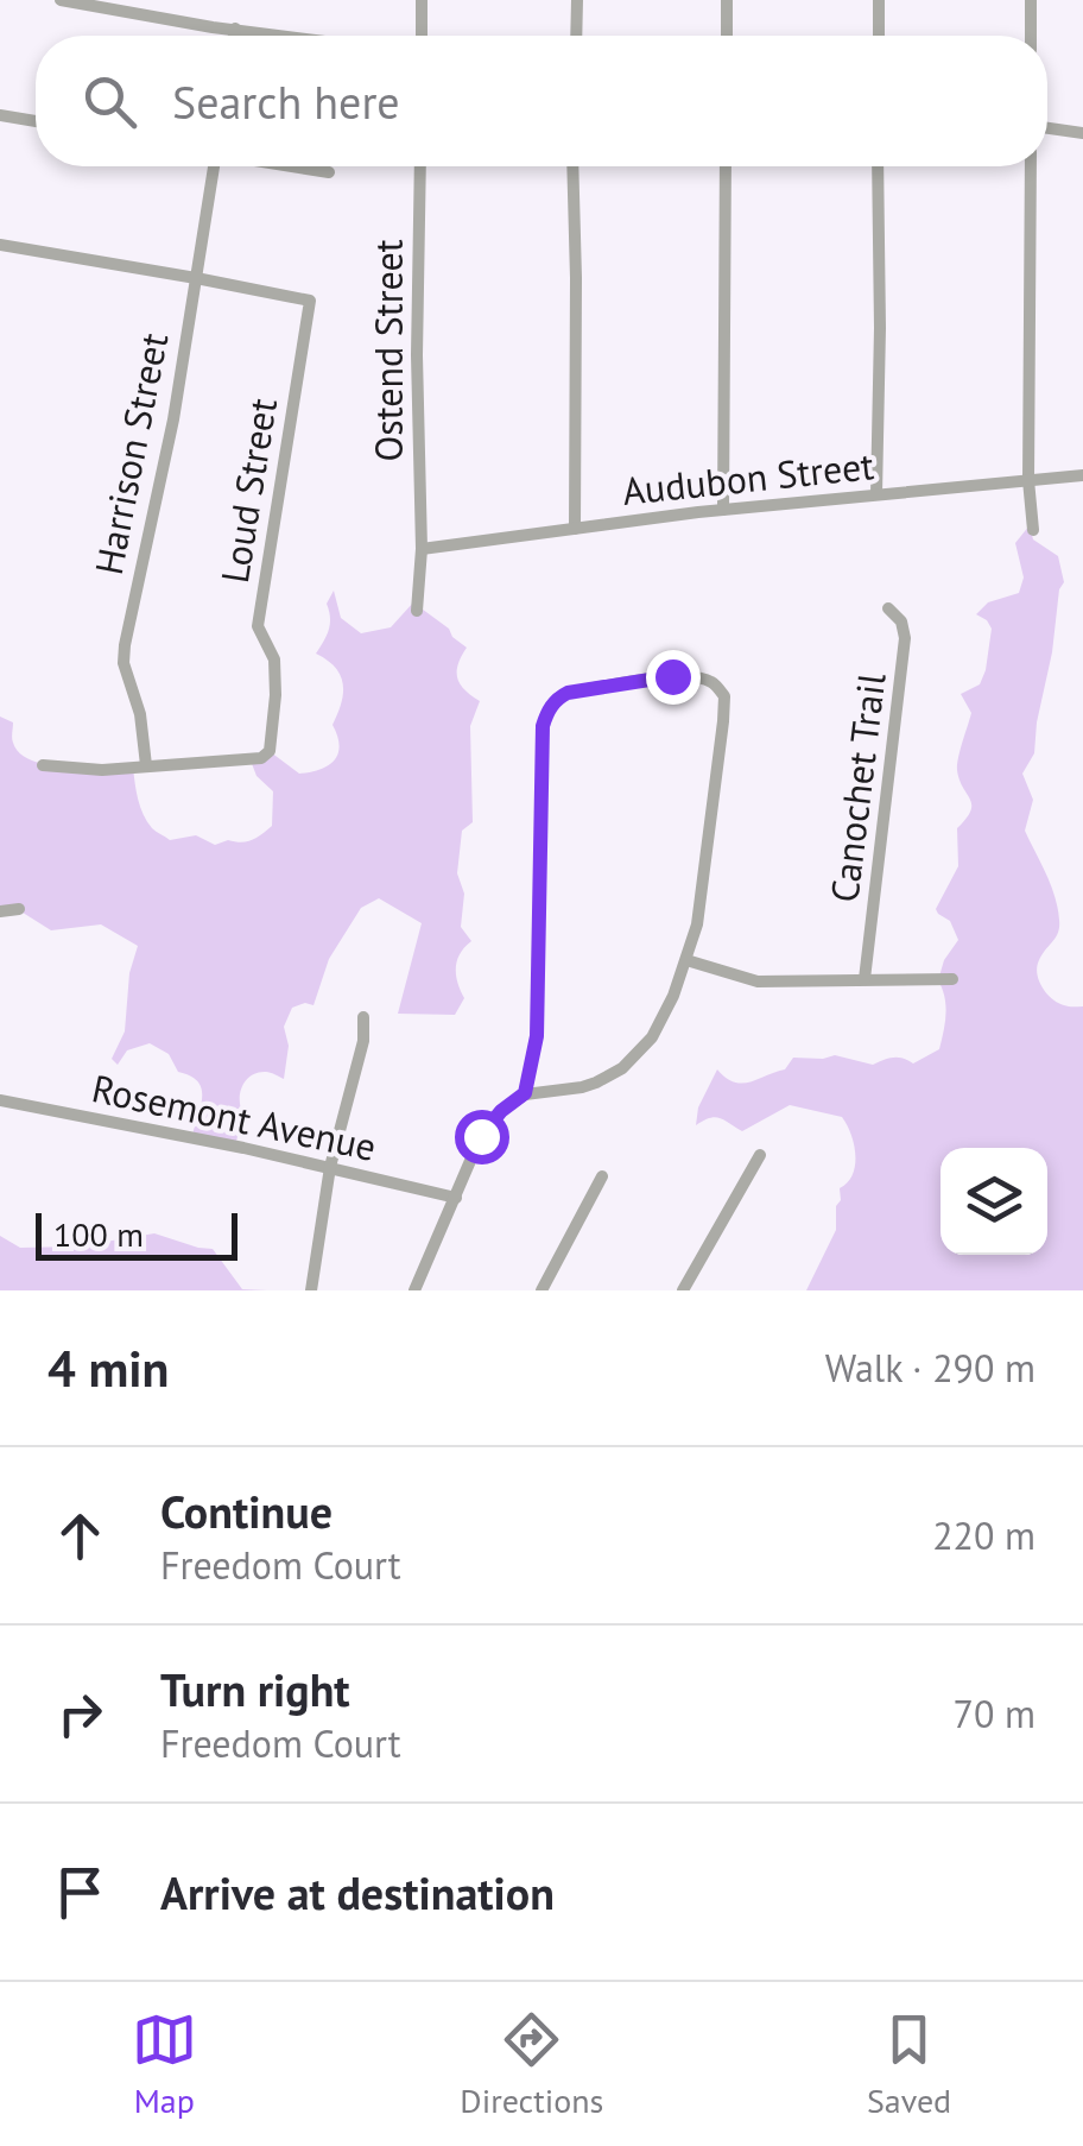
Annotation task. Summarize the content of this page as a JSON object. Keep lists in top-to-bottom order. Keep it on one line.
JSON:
{"streets":{"street":["Ostend Street","Harrison Street","Audubon Street","Loud Street","Canochet Trail","Rosemont Avenue"]},"crossings":[["Ostend Street","Audubon Street"],["Harrison Street","Loud Street"]],"scale_bar":"100 m","page":{"search":"Search here","scale":"100 m","heading":["4 min","Walk · 290 m"],"list":[["Continue","Freedom Court","220 m"],["Turn right","Freedom Court","70 m"],"Arrive at destination"],"nav":["Map","Directions","Saved"]}}
